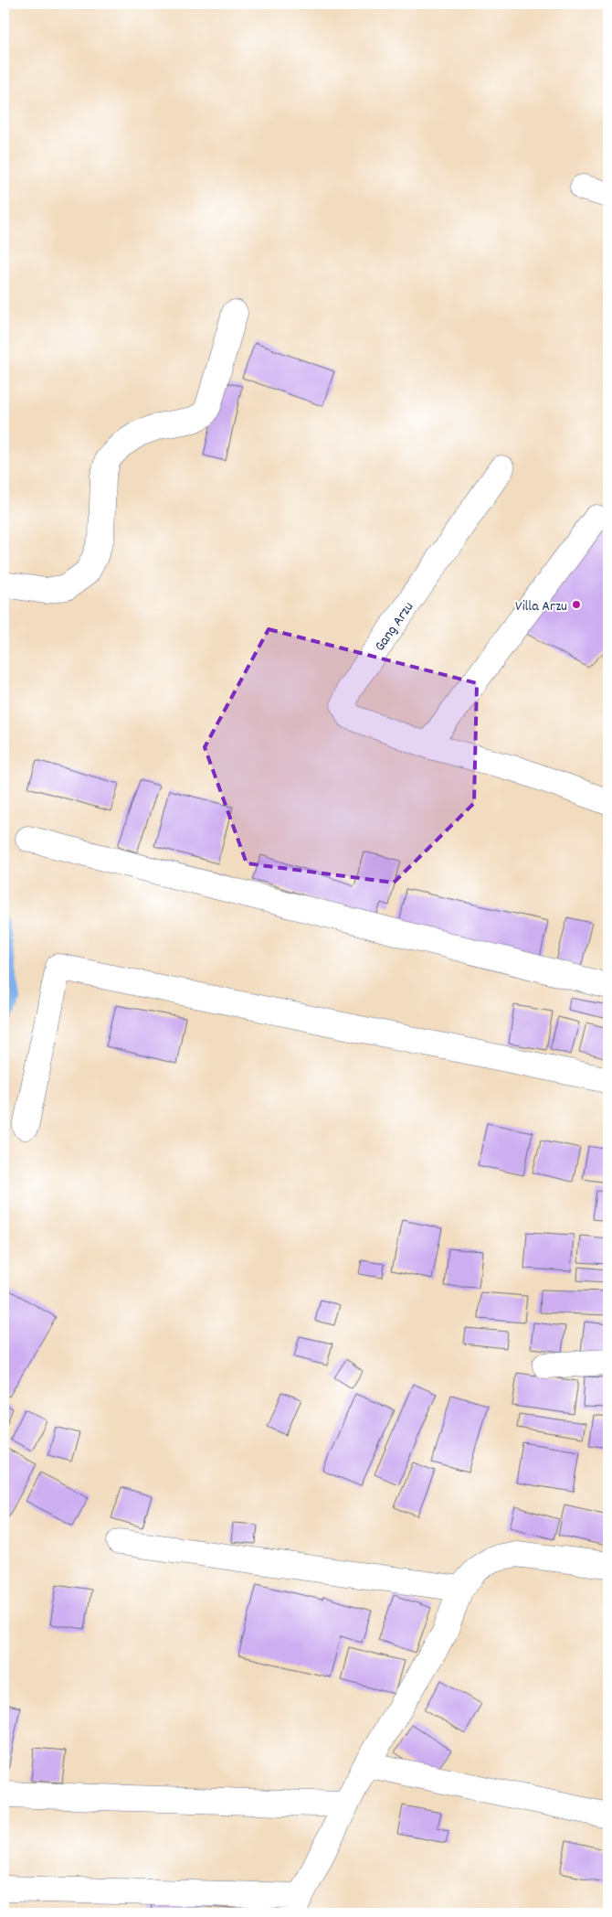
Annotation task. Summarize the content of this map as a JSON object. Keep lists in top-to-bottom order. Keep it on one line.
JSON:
{"streets":{"street":["Gang Arzu"]},"places":["Villa Arzu"]}
